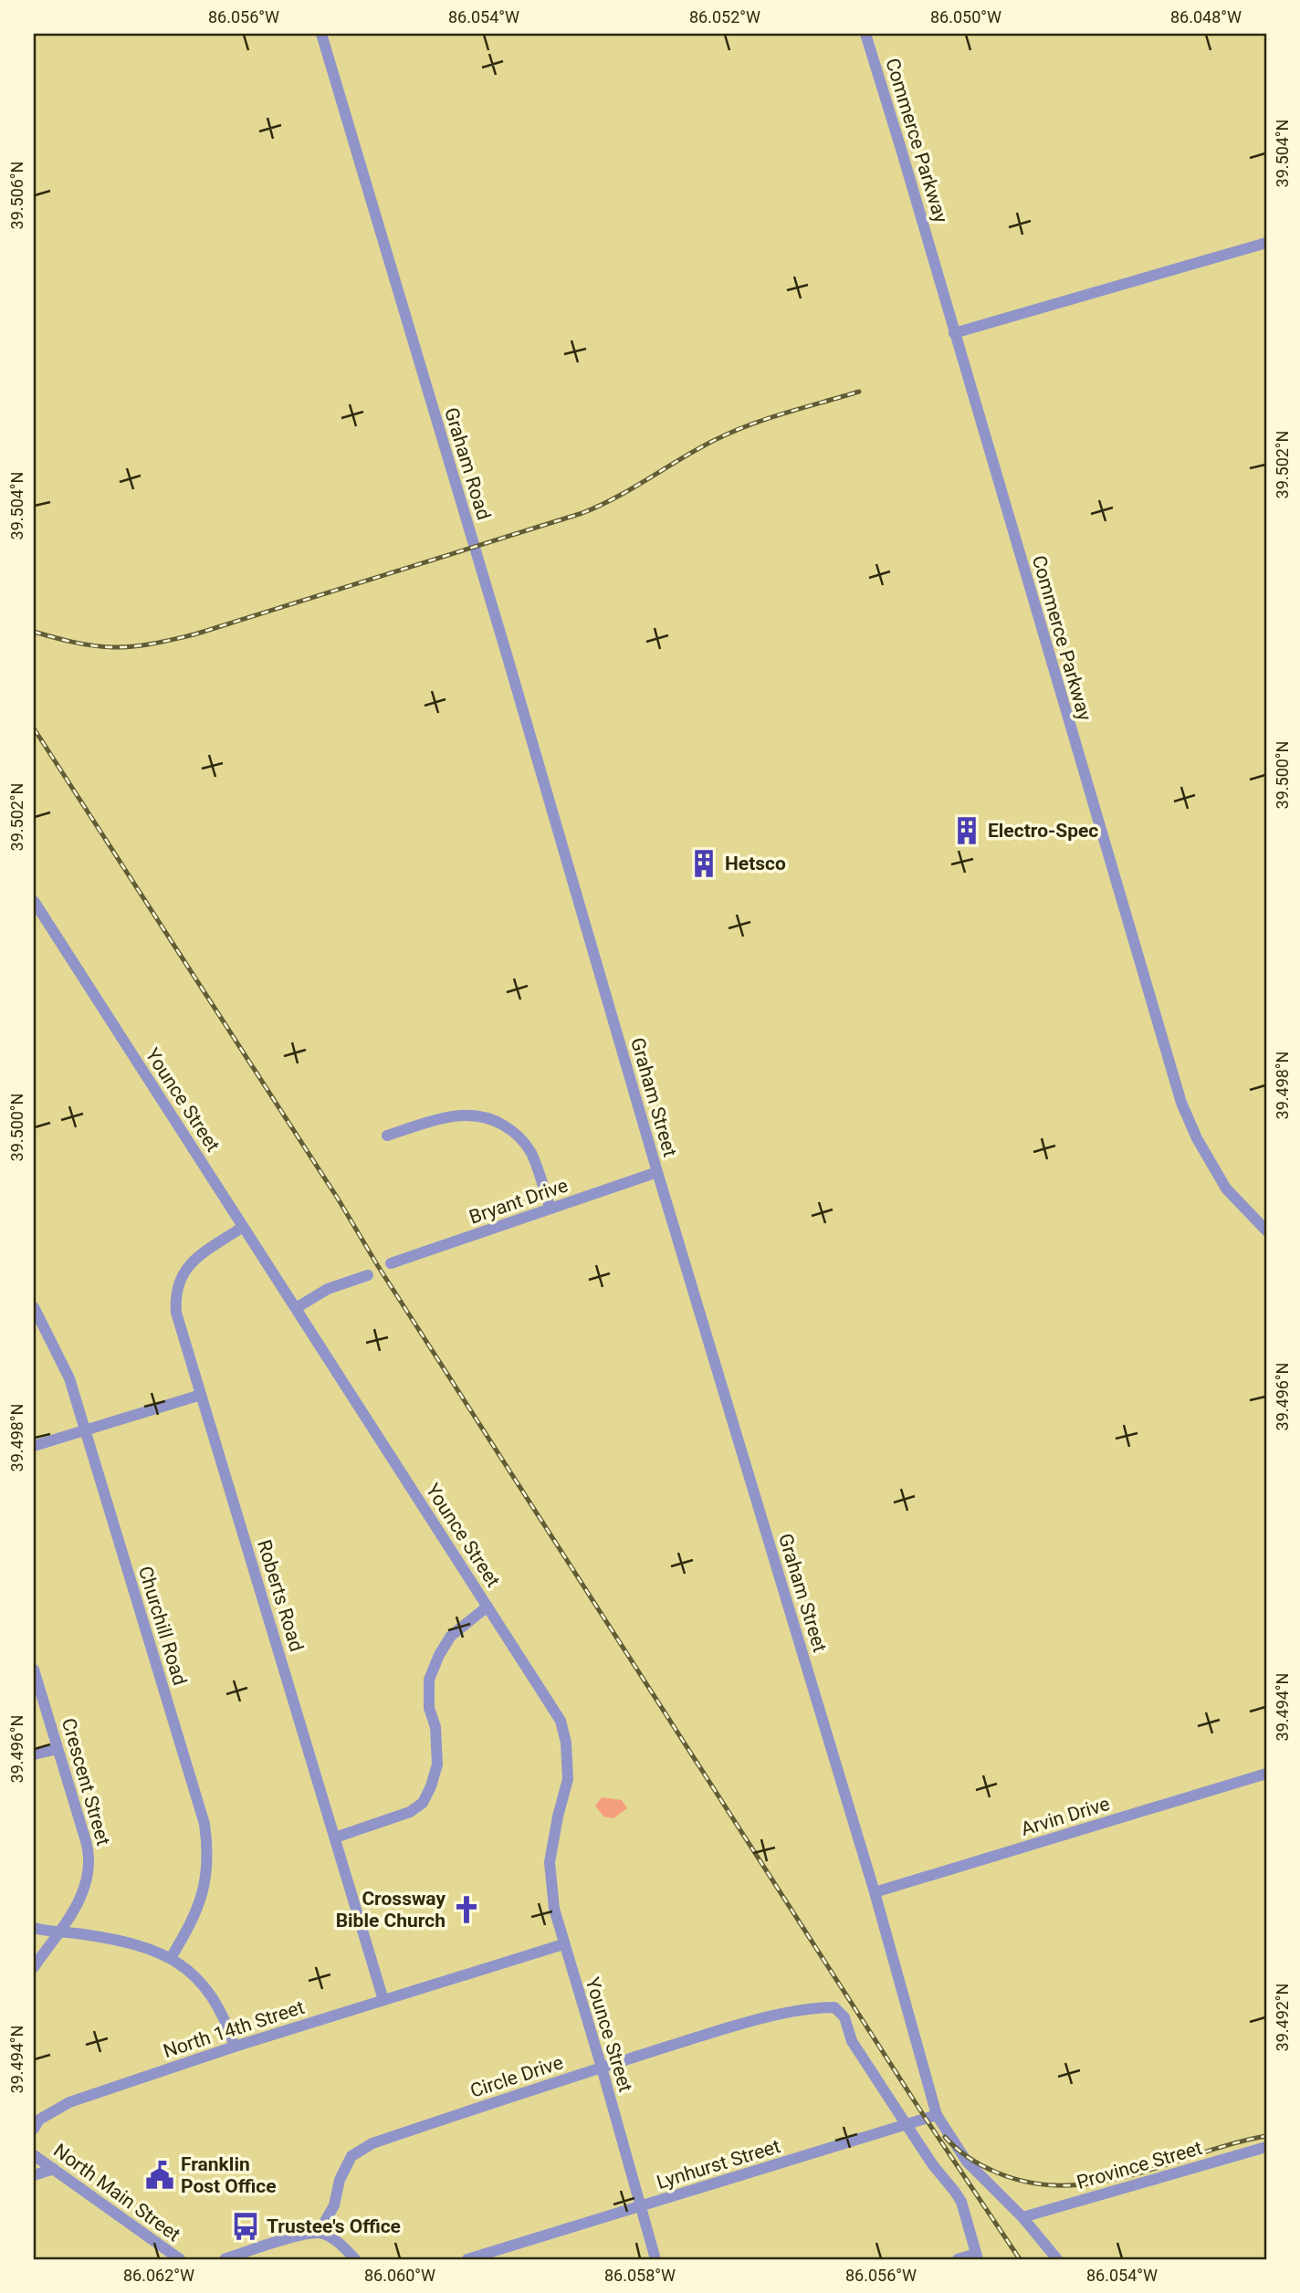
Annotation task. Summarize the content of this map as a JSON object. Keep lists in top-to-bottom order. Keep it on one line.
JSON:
{"streets":{"street":["Commerce Parkway","Graham Road","Graham Street","Younce Street","Bryant Drive","Roberts Road","Churchill Road","Crescent Street","Arvin Drive","North 14th Street","Circle Drive","Lynhurst Street","Province Street","North Main Street"]},"crossings":[["Graham Road","Graham Street"],["Graham Street","Bryant Drive"],["Graham Street","Arvin Drive"],["Graham Street","Province Street"],["Younce Street","Roberts Road"],["Younce Street","North 14th Street"],["Younce Street","Circle Drive"],["Younce Street","Lynhurst Street"],["Roberts Road","North 14th Street"],["Circle Drive","Lynhurst Street"]],"places":{"building":["Electro-Spec","Hetsco"],"church":["Crossway Bible Church"],"public building":["Franklin Post Office"],"bus stop":["Trustee's Office"]},"coordinates":["86.056°W","86.054°W","86.052°W","86.050°W","86.048°W","39.504°N","39.506°N","39.502°N","39.500°N","39.498°N","39.496°N","39.494°N","39.492°N","86.062°W","86.060°W","86.058°W"]}
